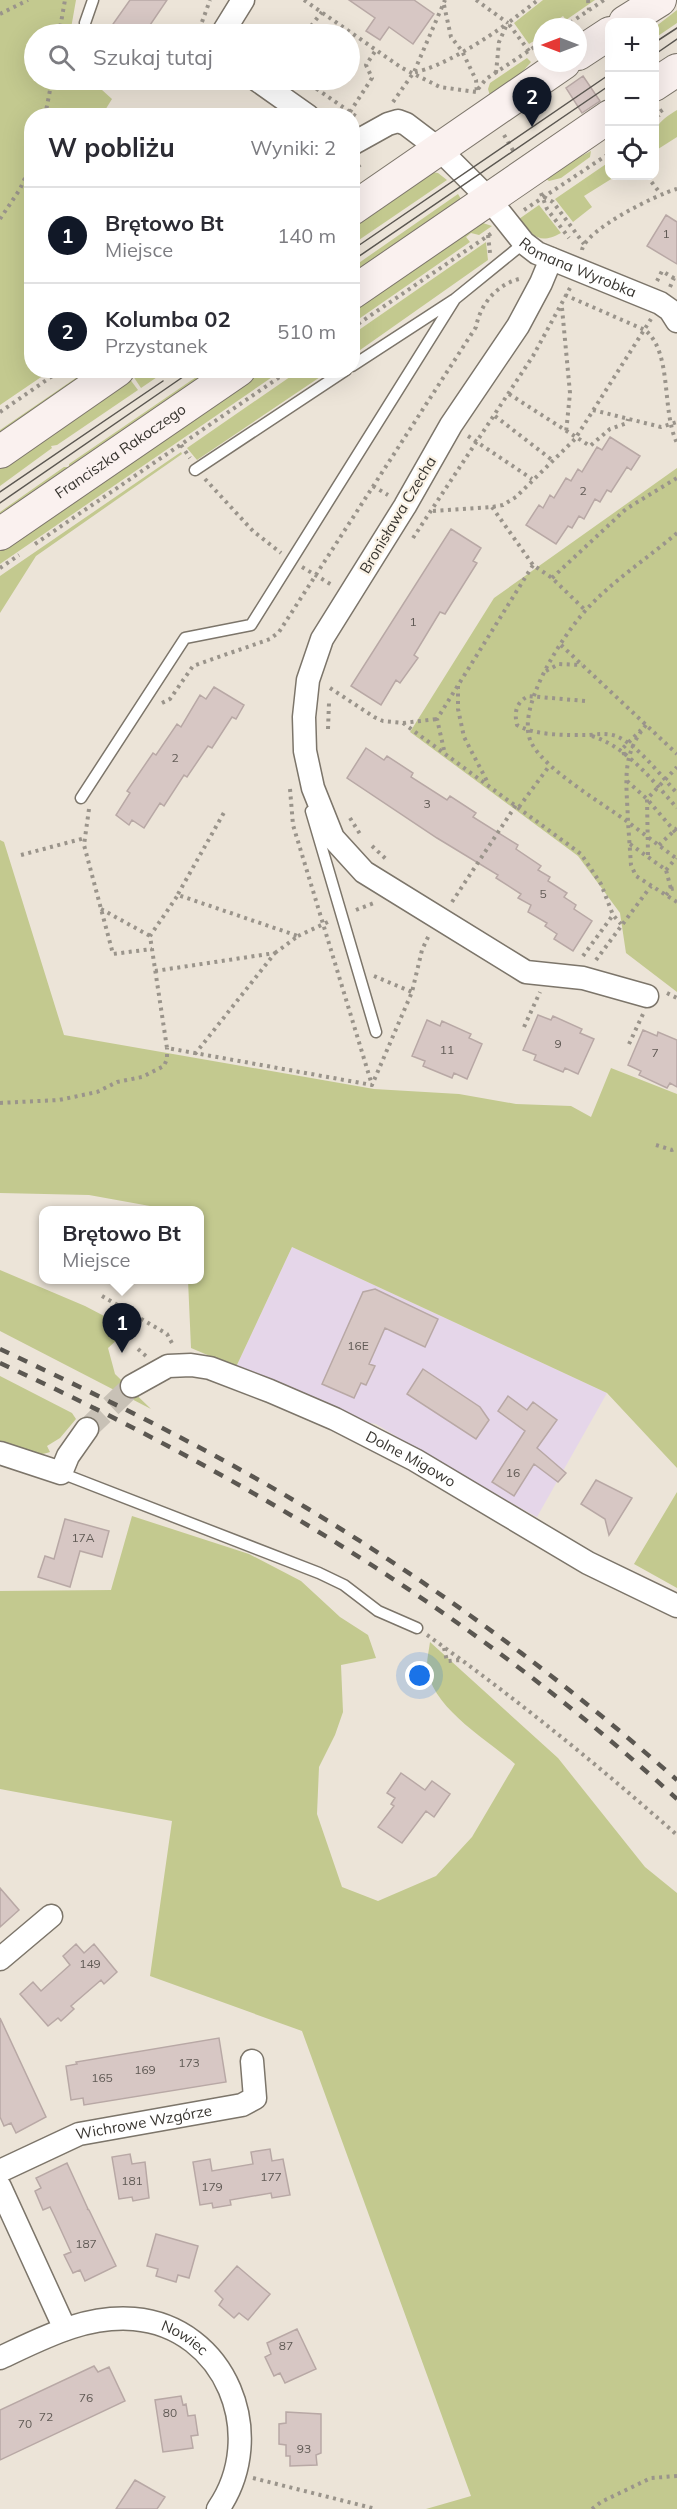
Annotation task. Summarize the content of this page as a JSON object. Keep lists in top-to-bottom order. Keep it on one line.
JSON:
{"streets":{"main road":["Franciszka Rakoczego"],"street":["Romana Wyrobka","Bronisława Czecha","Dolne Migowo","Wichrowe Wzgórze","Nowiec"]},"crossings":[["Romana Wyrobka","Bronisława Czecha"]],"house_numbers":["1","2","1","2","3","5","9","11","7","16E","16","17A","149","173","169","165","177","181","179","187","87","76","80","72","70","93"],"north":"left","page":{"map_buttons":["+","−"],"search":"Szukaj tutaj","pins":["2","1"],"heading":["W pobliżu","Wyniki: 2"],"list":[{"mark":"1","name":"Brętowo Bt","note":"Miejsce","value":"140 m"},{"mark":"2","name":"Kolumba 02","note":"Przystanek","value":"510 m"}],"popup":["Brętowo Bt","Miejsce"]}}
